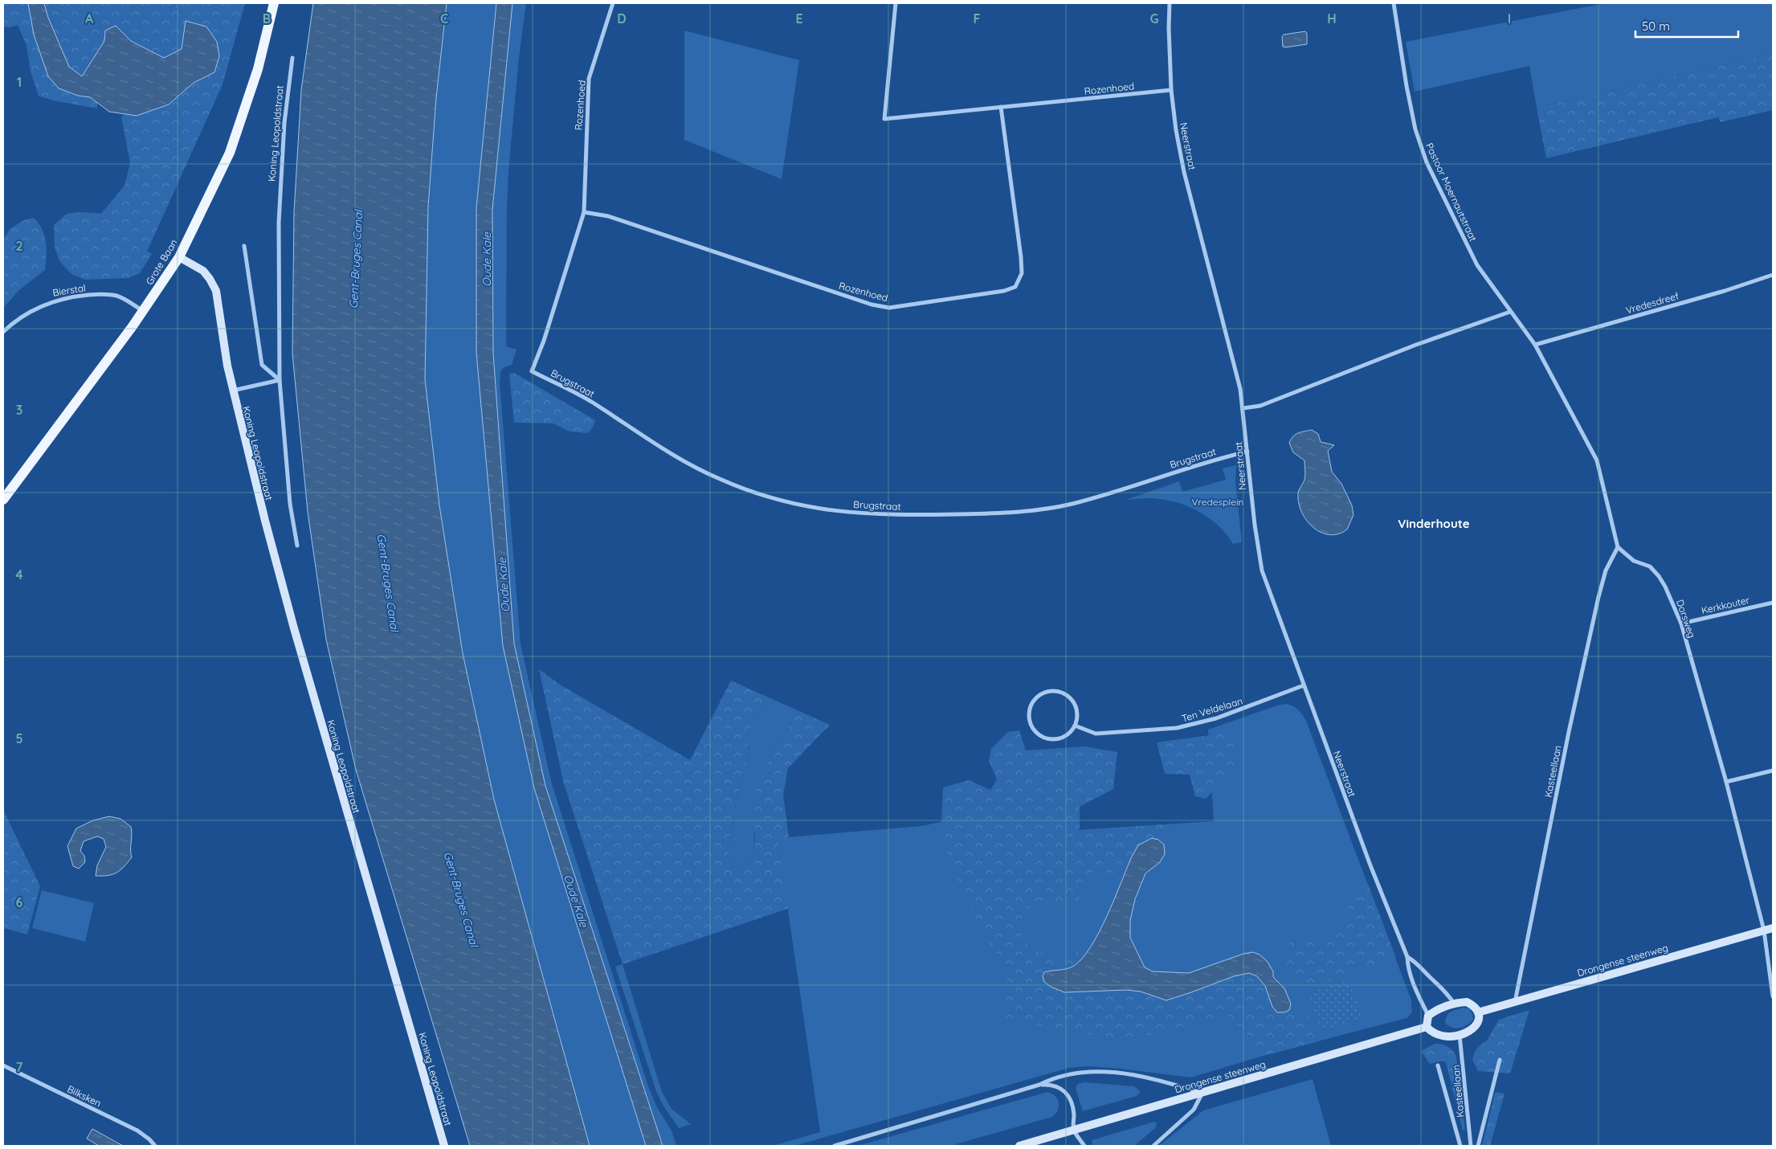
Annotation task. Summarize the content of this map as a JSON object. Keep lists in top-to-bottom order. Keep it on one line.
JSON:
{"streets":{"main road":["Grote Baan"],"street":["Rozenhoed","Koning Leopoldstraat","Neerstraat","Pastoor Moernautstraat","Bierstal","Vredesdreef","Brugstraat","Kerkkouter","Dorsweg","Ten Veldelaan","Kasteellaan","Drongense steenweg","Bilksken"]},"crossings":[["Rozenhoed","Neerstraat"],["Rozenhoed","Brugstraat"],["Koning Leopoldstraat","Grote Baan"],["Neerstraat","Brugstraat"],["Neerstraat","Ten Veldelaan"],["Neerstraat","Kasteellaan"],["Neerstraat","Drongense steenweg"],["Pastoor Moernautstraat","Vredesdreef"],["Grote Baan","Bierstal"],["Kerkkouter","Dorsweg"],["Dorsweg","Kasteellaan"],["Dorsweg","Drongense steenweg"],["Kasteellaan","Drongense steenweg"]],"districts":["Vinderhoute"],"water":["Gent-Bruges Canal","Oude Kale"],"parks":["Vredesplein"],"scale_bar":"50 m","grid":{"columns":["A","B","C","D","E","F","G","H","I"],"rows":["1","2","3","4","5","6","7"]}}
